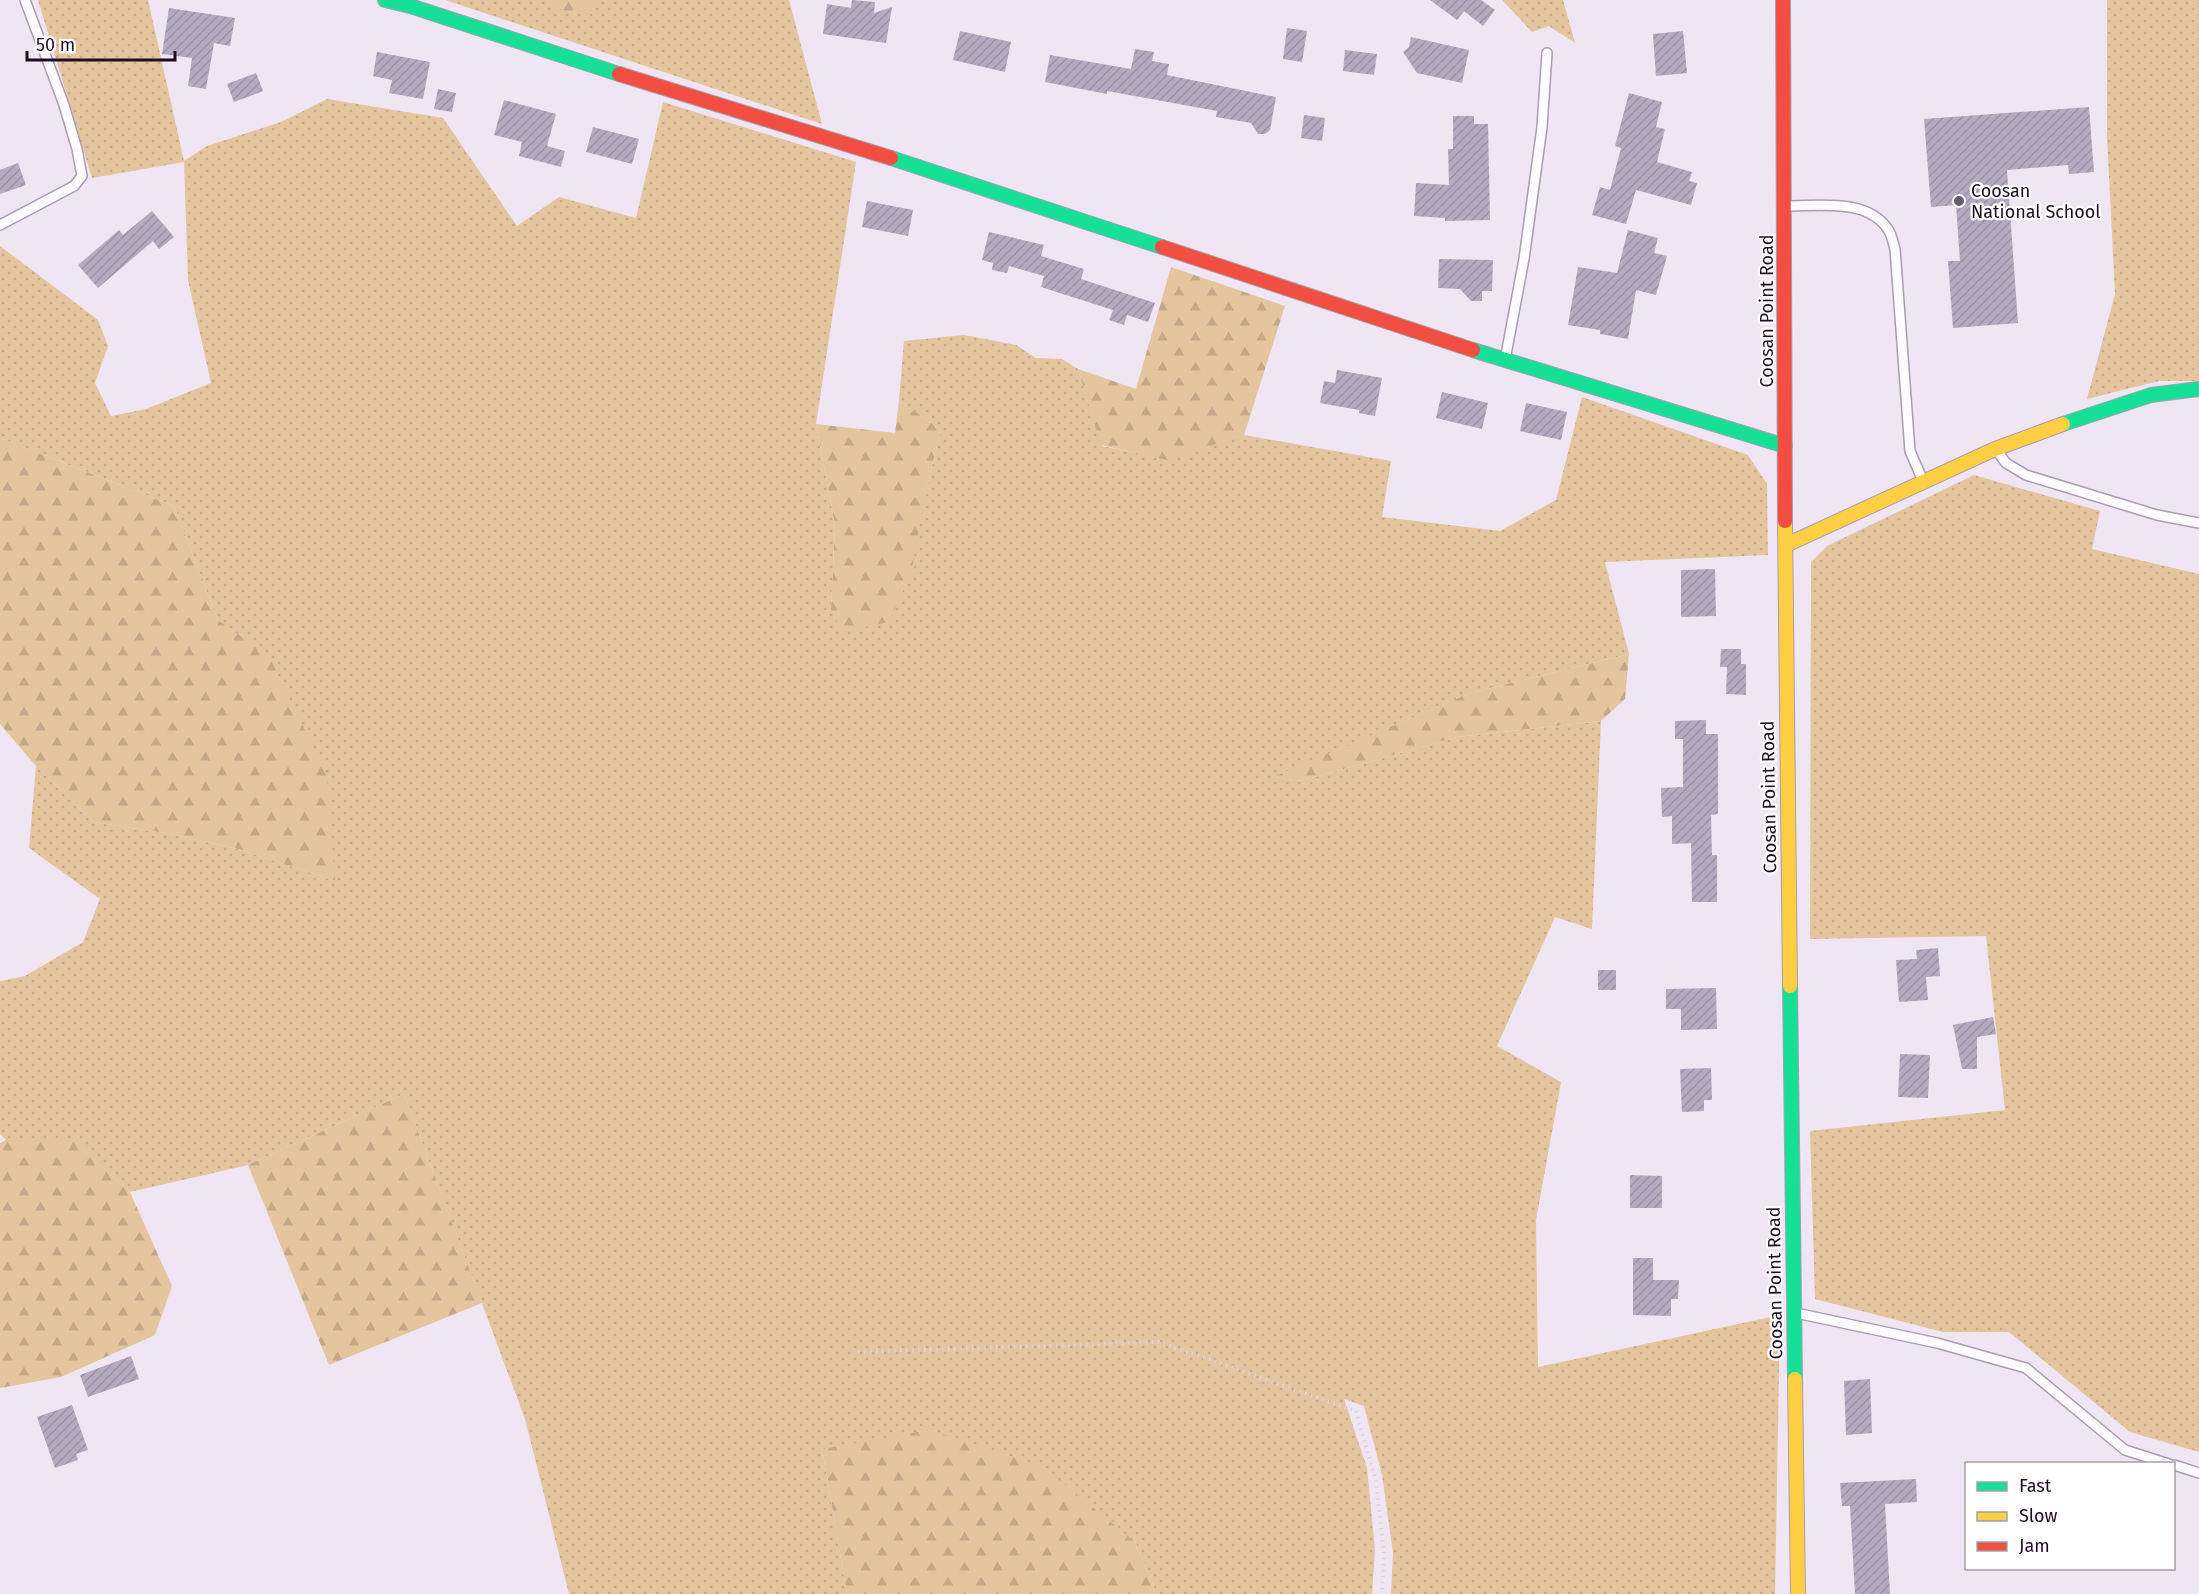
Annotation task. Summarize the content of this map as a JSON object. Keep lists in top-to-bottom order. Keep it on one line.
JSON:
{"streets":{"street":["Coosan Point Road"]},"places":["Coosan National School"],"legend":["Fast","Slow","Jam"],"scale_bar":"50 m"}
